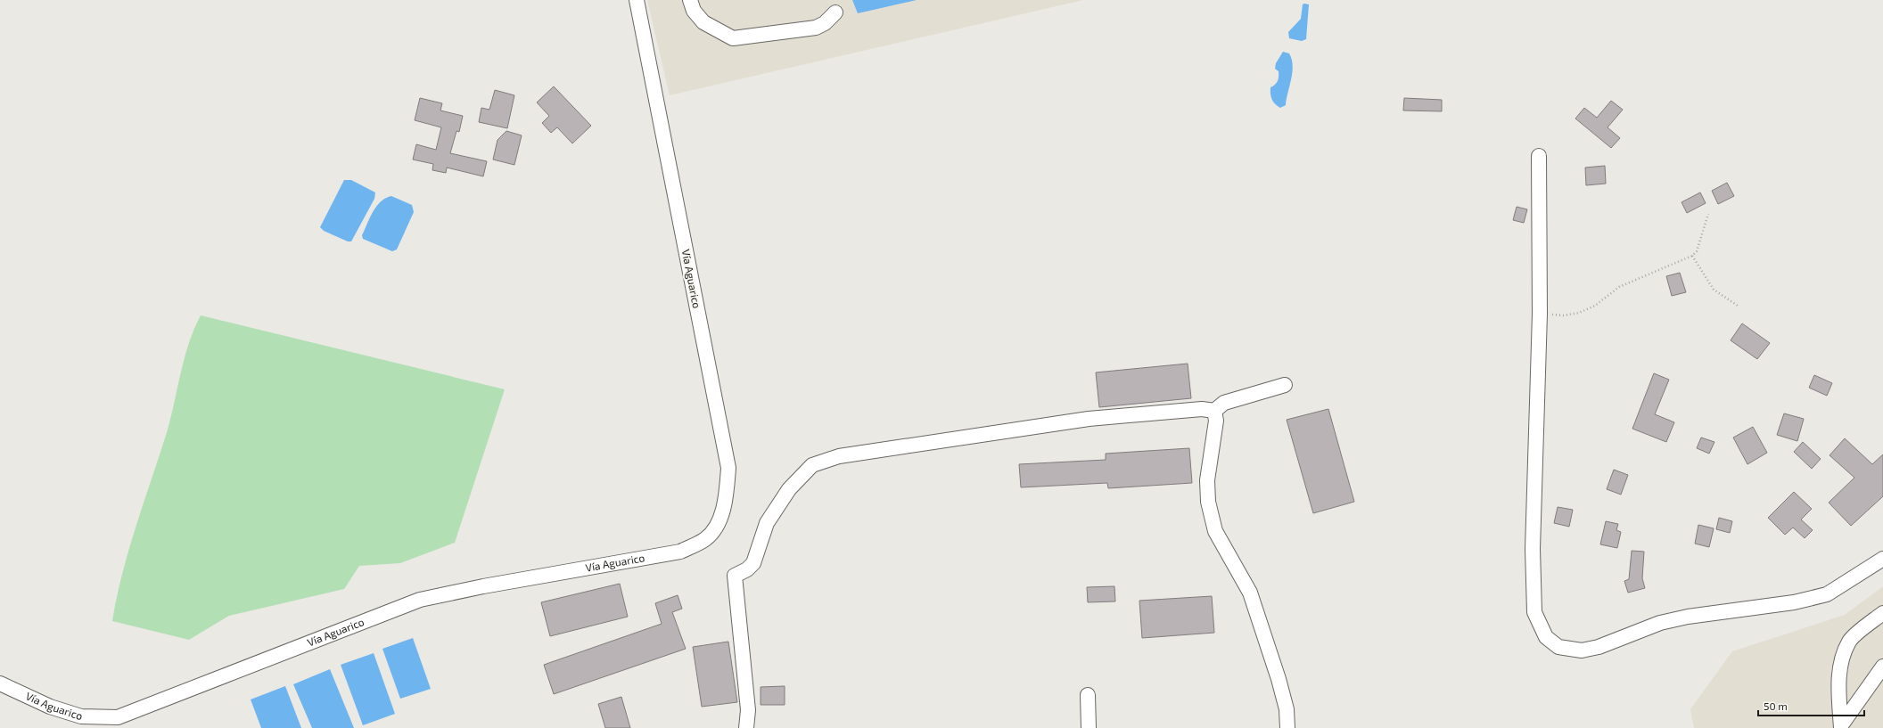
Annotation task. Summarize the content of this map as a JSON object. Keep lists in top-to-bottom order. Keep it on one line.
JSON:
{"streets":{"street":["Vía Aguarico"]},"scale_bar":"50 m"}
